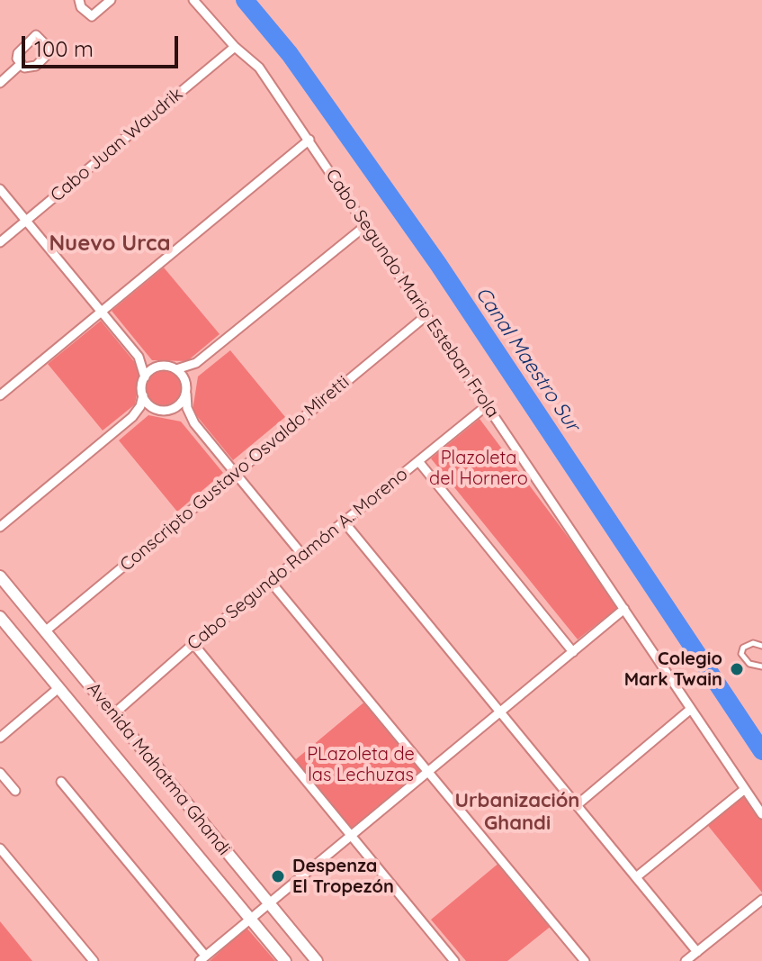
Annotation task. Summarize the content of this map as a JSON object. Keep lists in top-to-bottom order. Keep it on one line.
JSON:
{"streets":{"main road":["Avenida Mahatma Ghandi"],"street":["Cabo Juan Waudrik","Cabo Segundo Mario Esteban Frola","Conscripto Gustavo Osvaldo Miretti","Cabo Segundo Ramón A. Moreno"]},"crossings":[["Cabo Juan Waudrik","Cabo Segundo Mario Esteban Frola"],["Cabo Segundo Mario Esteban Frola","Conscripto Gustavo Osvaldo Miretti"],["Cabo Segundo Mario Esteban Frola","Cabo Segundo Ramón A. Moreno"],["Conscripto Gustavo Osvaldo Miretti","Avenida Mahatma Ghandi"],["Cabo Segundo Ramón A. Moreno","Avenida Mahatma Ghandi"]],"districts":["Nuevo Urca","Urbanización Ghandi"],"water":["Canal Maestro Sur"],"parks":["Plazoleta del Hornero","PLazoleta de las Lechuzas"],"places":["Colegio Mark Twain","Despenza El Tropezón"],"scale_bar":"100 m"}
